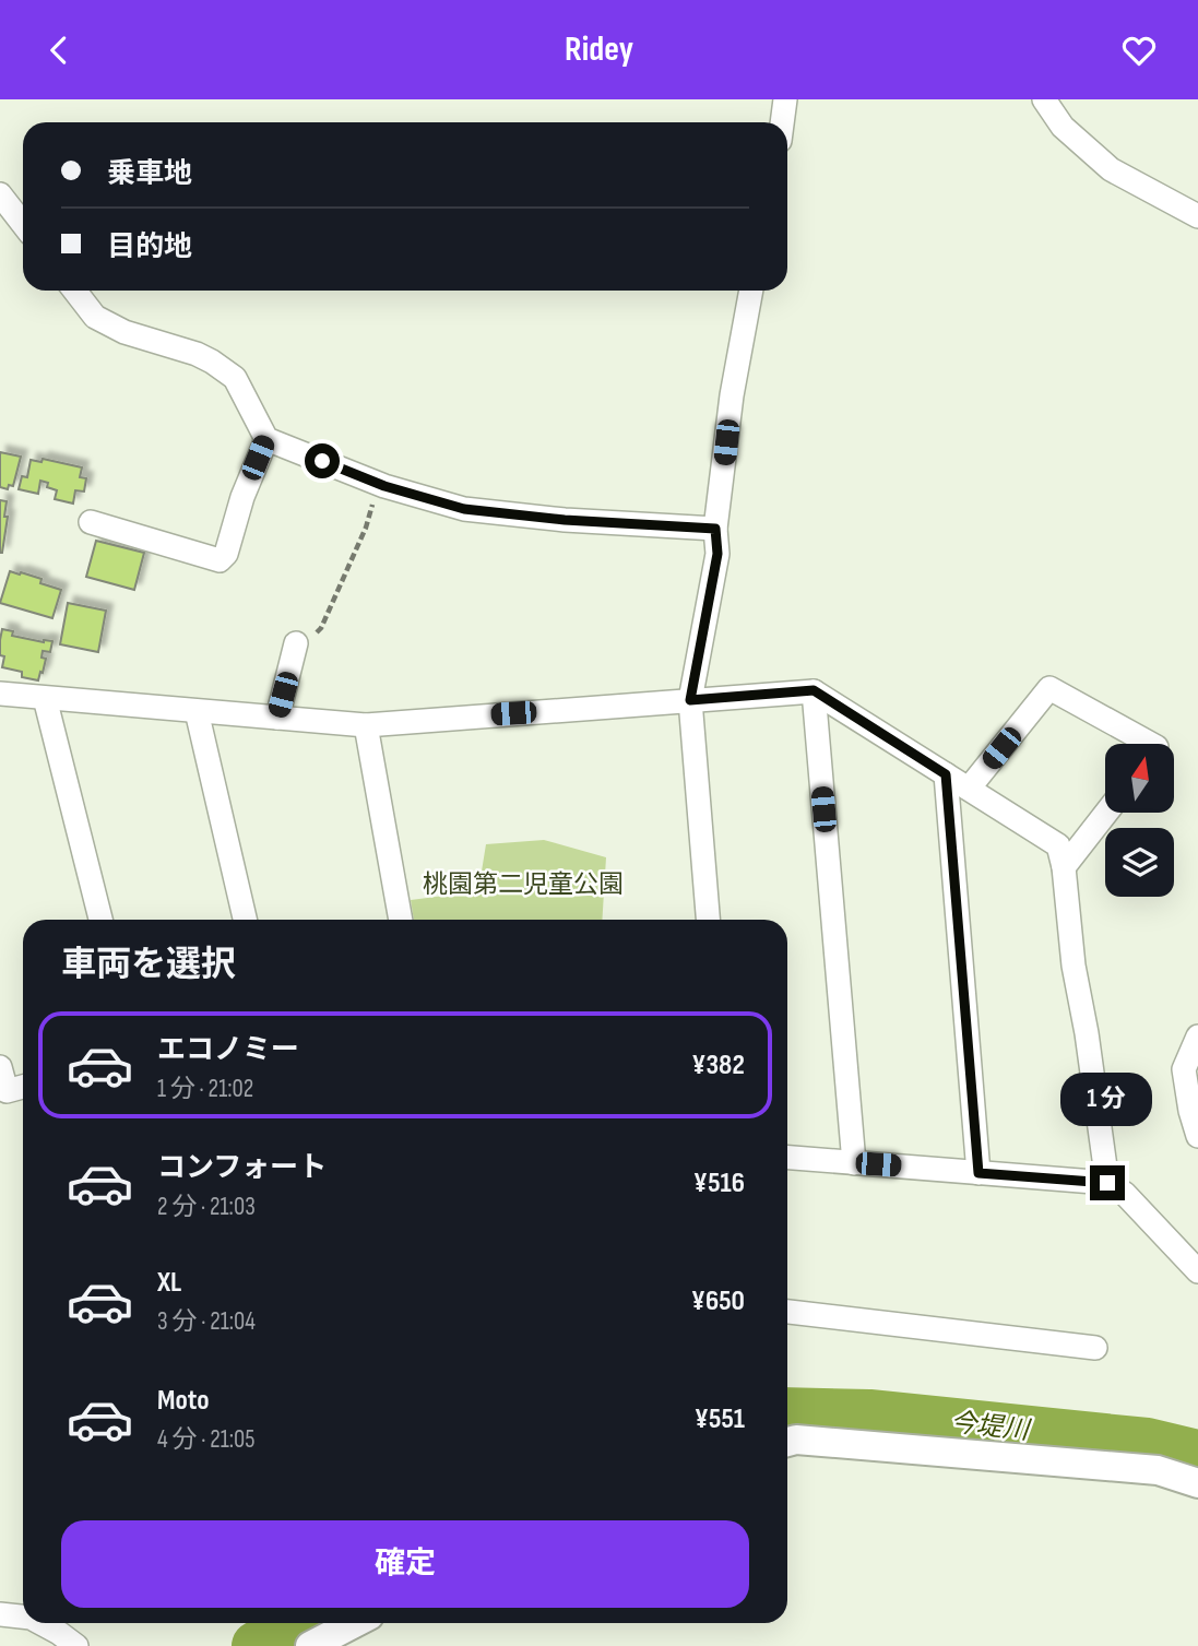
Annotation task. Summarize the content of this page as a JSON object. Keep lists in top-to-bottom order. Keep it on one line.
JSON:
{"water":["今堤川"],"parks":["桃園第二児童公園"],"north":"top","page":{"header":"Ridey","banner":["乗車地","目的地"],"heading":"車両を選択","list":[{"name":"エコノミー","note":"1 分 · 21:02","value":"¥382"},{"name":"コンフォート","note":"2 分 · 21:03","value":"¥516"},{"name":"XL","note":"3 分 · 21:04","value":"¥650"},{"name":"Moto","note":"4 分 · 21:05","value":"¥551"}],"bubble":"1 分","buttons":"確定"}}
